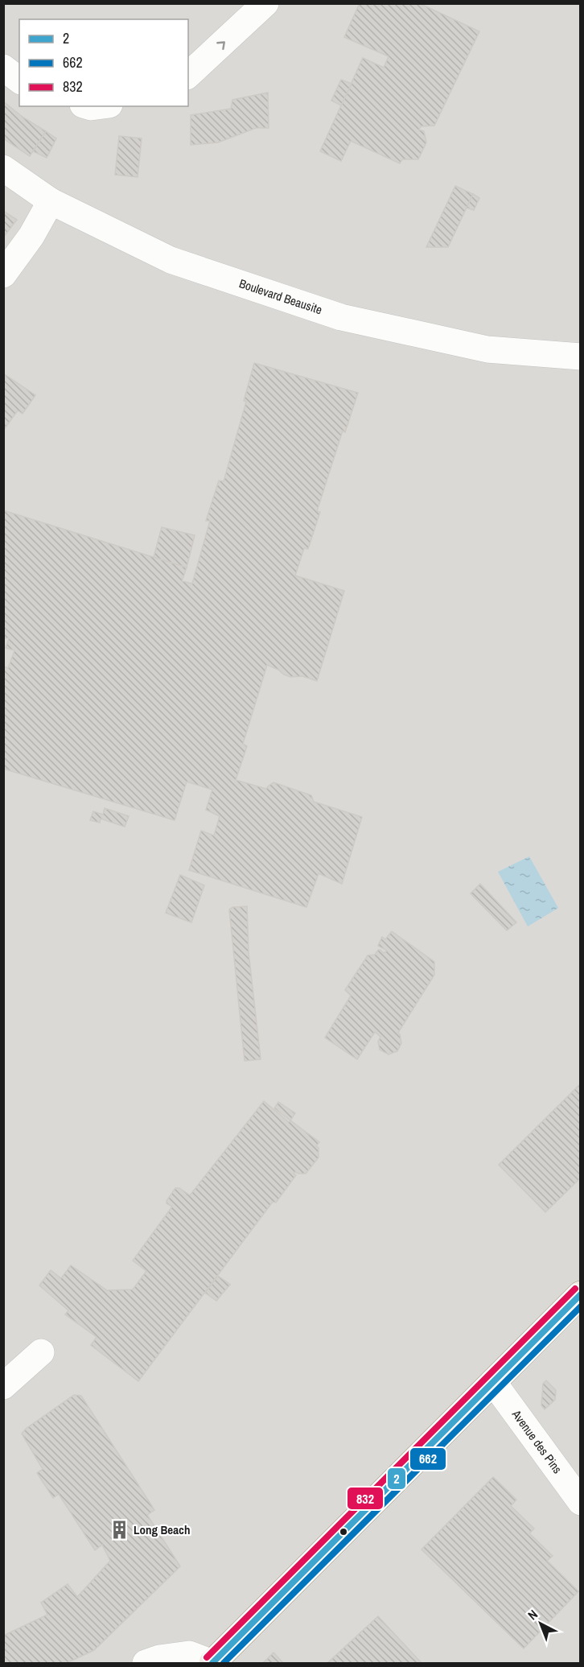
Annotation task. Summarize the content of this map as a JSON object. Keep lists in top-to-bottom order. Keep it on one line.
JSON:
{"streets":{"street":["Boulevard Beausite","Avenue des Pins"]},"places":{"building":["Long Beach"]},"lines":["transit line 832","transit line 2","transit line 662"],"legend":["2","662","832"],"north":"top left"}
